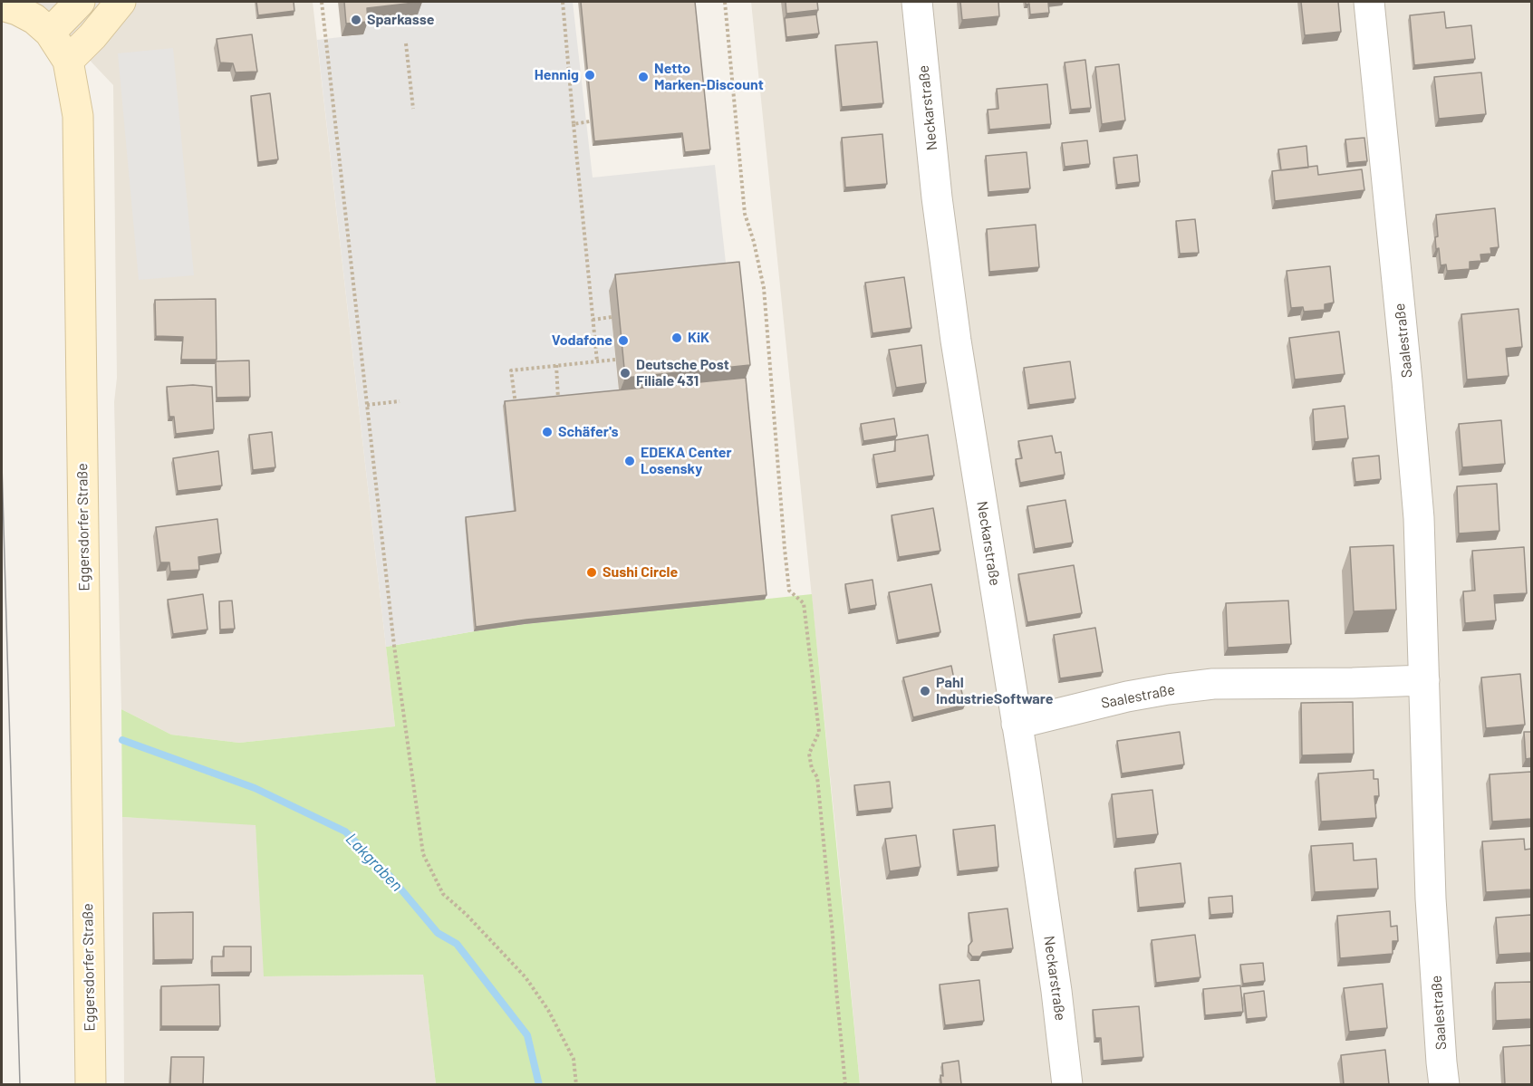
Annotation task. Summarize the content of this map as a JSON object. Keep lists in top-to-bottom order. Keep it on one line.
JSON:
{"streets":{"street":["Neckarstraße","Saalestraße","Eggersdorfer Straße"]},"crossings":[["Neckarstraße","Saalestraße"]],"water":["Lakgraben"],"places":["Sparkasse","Hennig","Netto Marken-Discount","KiK","Vodafone","Deutsche Post Filiale 431","Schäfer's","EDEKA Center Losensky","Sushi Circle","Pahl IndustrieSoftware"]}
